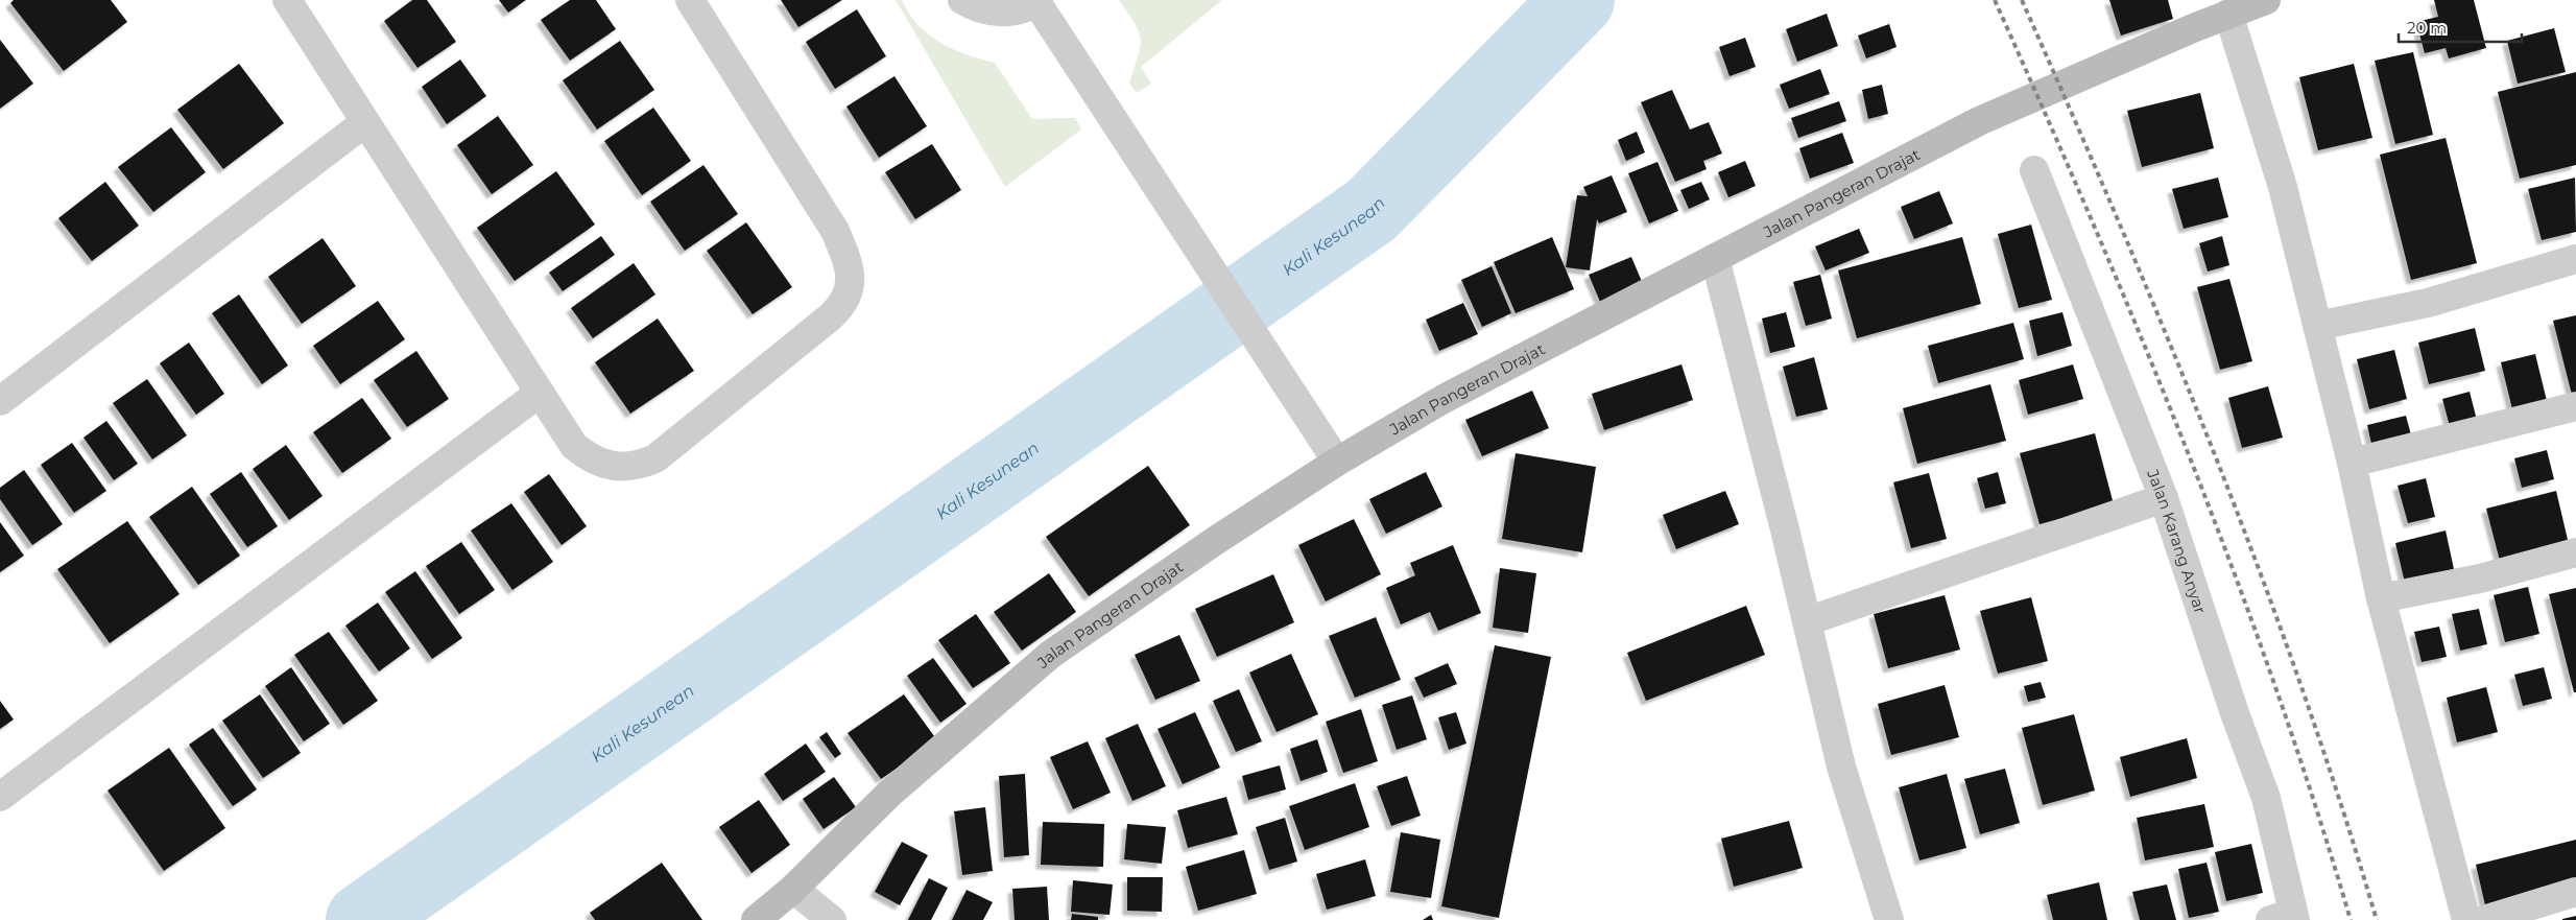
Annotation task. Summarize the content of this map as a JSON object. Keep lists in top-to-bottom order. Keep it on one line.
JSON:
{"streets":{"street":["Jalan Pangeran Drajat","Jalan Karang Anyar"]},"water":["Kali Kesunean"],"scale_bar":"20 m"}
